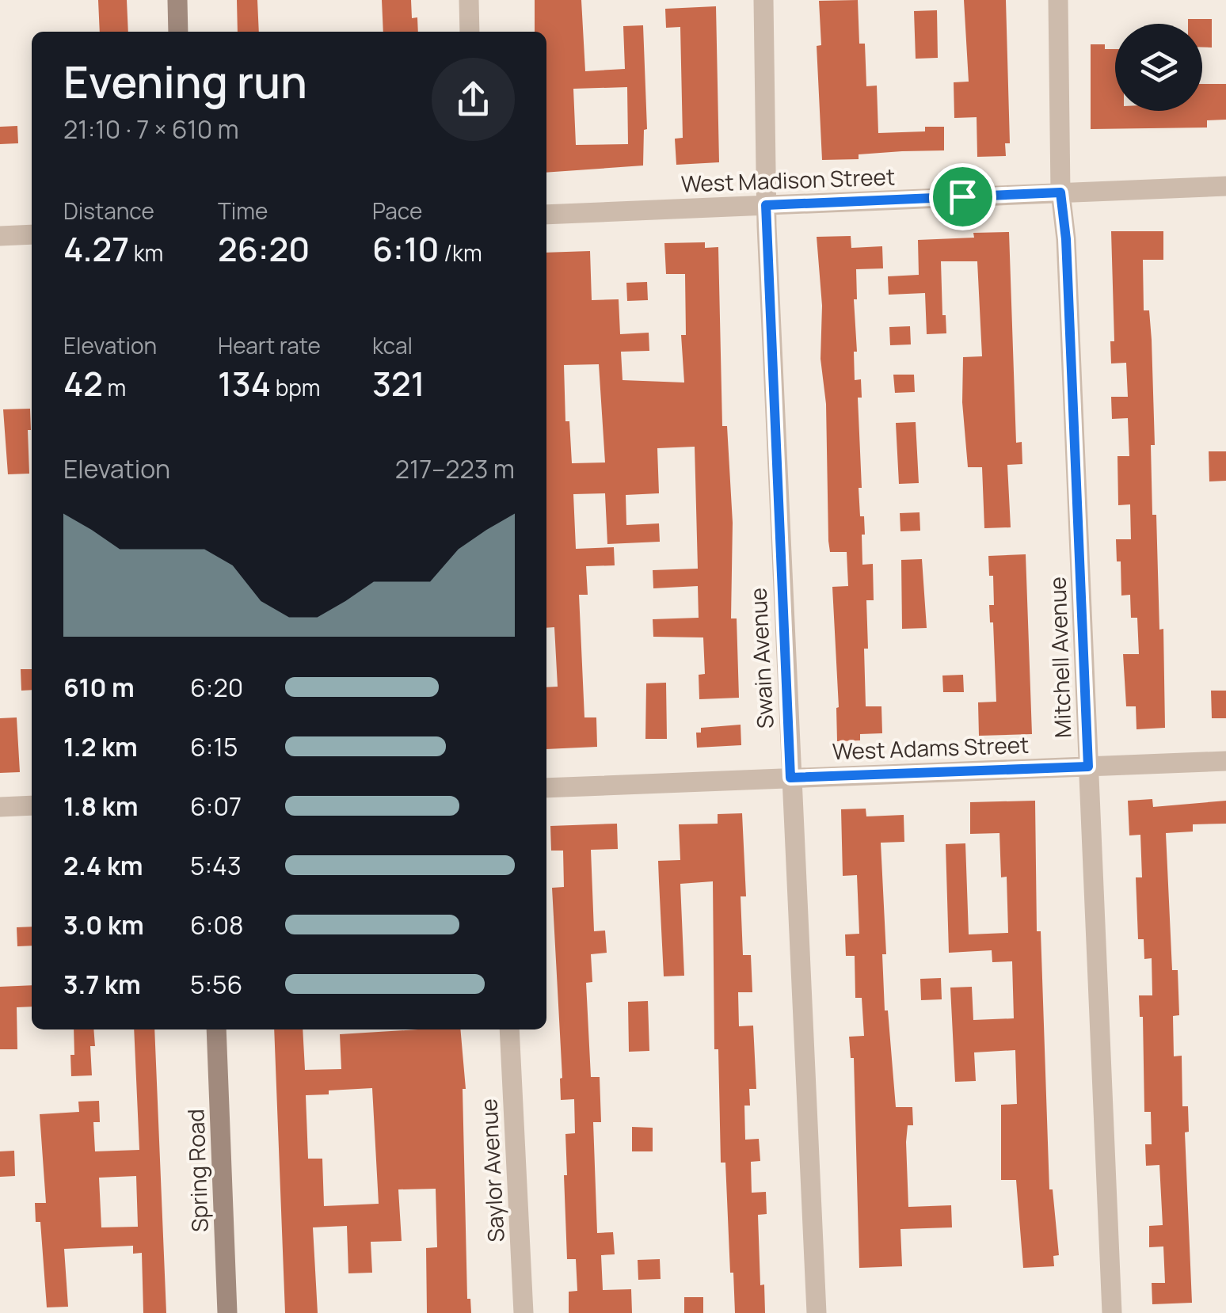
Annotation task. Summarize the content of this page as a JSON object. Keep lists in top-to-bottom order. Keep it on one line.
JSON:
{"streets":{"street":["West Madison Street","Mitchell Avenue","Swain Avenue","West Adams Street","Spring Road","Saylor Avenue"]},"crossings":[["West Madison Street","Mitchell Avenue"],["West Madison Street","Swain Avenue"],["Mitchell Avenue","West Adams Street"],["Swain Avenue","West Adams Street"]],"page":{"heading":["Evening run","21:10 · 7 × 610 m"],"stats":[["Distance","4.27 km"],["Time","26:20"],["Pace","6:10 /km"],["Elevation","42 m"],["Heart rate","134 bpm"],["kcal","321"]],"chart":["Elevation","217–223 m"],"list":[{"name":"610 m","note":"6:20"},{"name":"1.2 km","note":"6:15"},{"name":"1.8 km","note":"6:07"},{"name":"2.4 km","note":"5:43"},{"name":"3.0 km","note":"6:08"},{"name":"3.7 km","note":"5:56"}]}}
